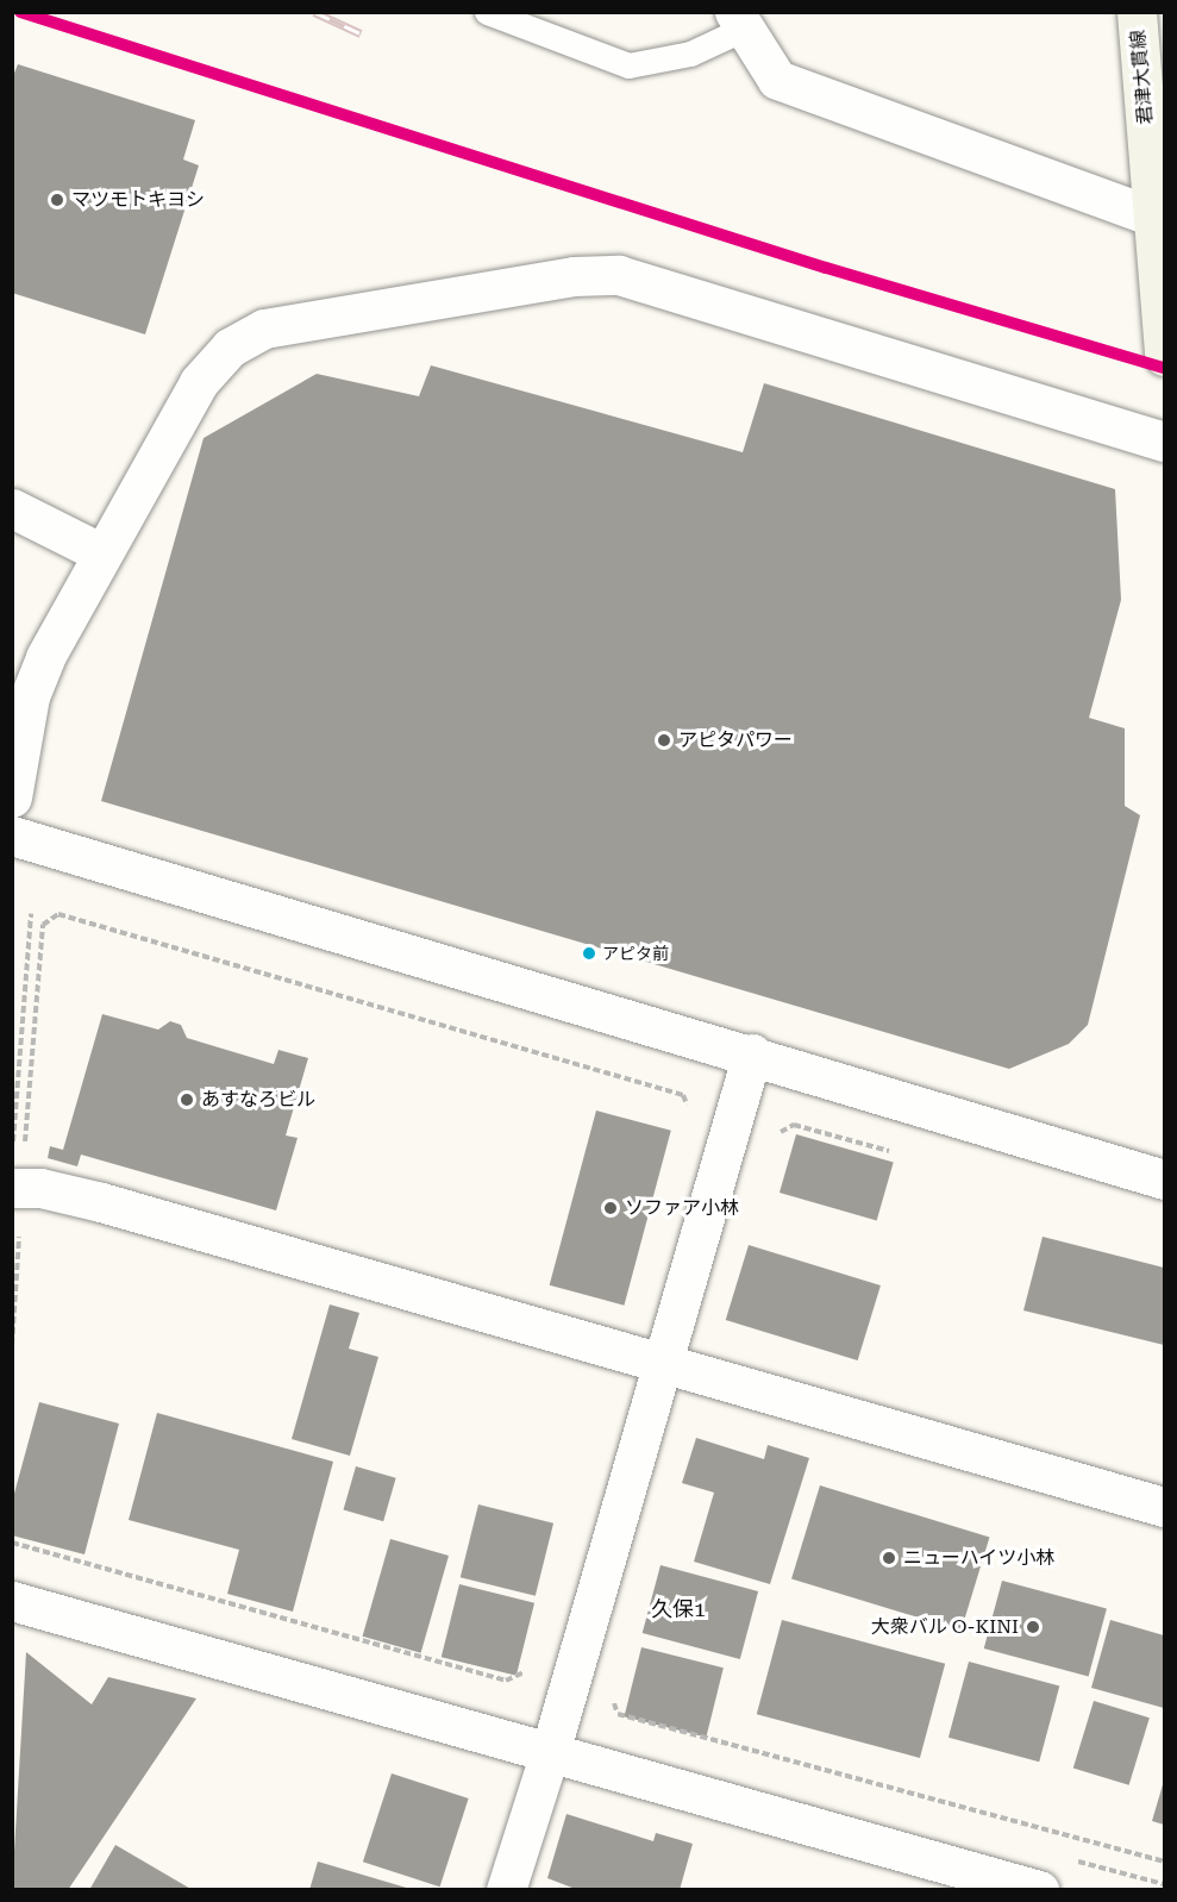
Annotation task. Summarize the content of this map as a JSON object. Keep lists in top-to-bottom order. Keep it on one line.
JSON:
{"streets":{"main road":["君津大貫線"]},"districts":["久保1"],"places":["マツモトキヨシ","アピタパワー","アピタ前","あすなろビル","ソファア小林","ニューハイツ小林","大衆バル O-KINI"]}
